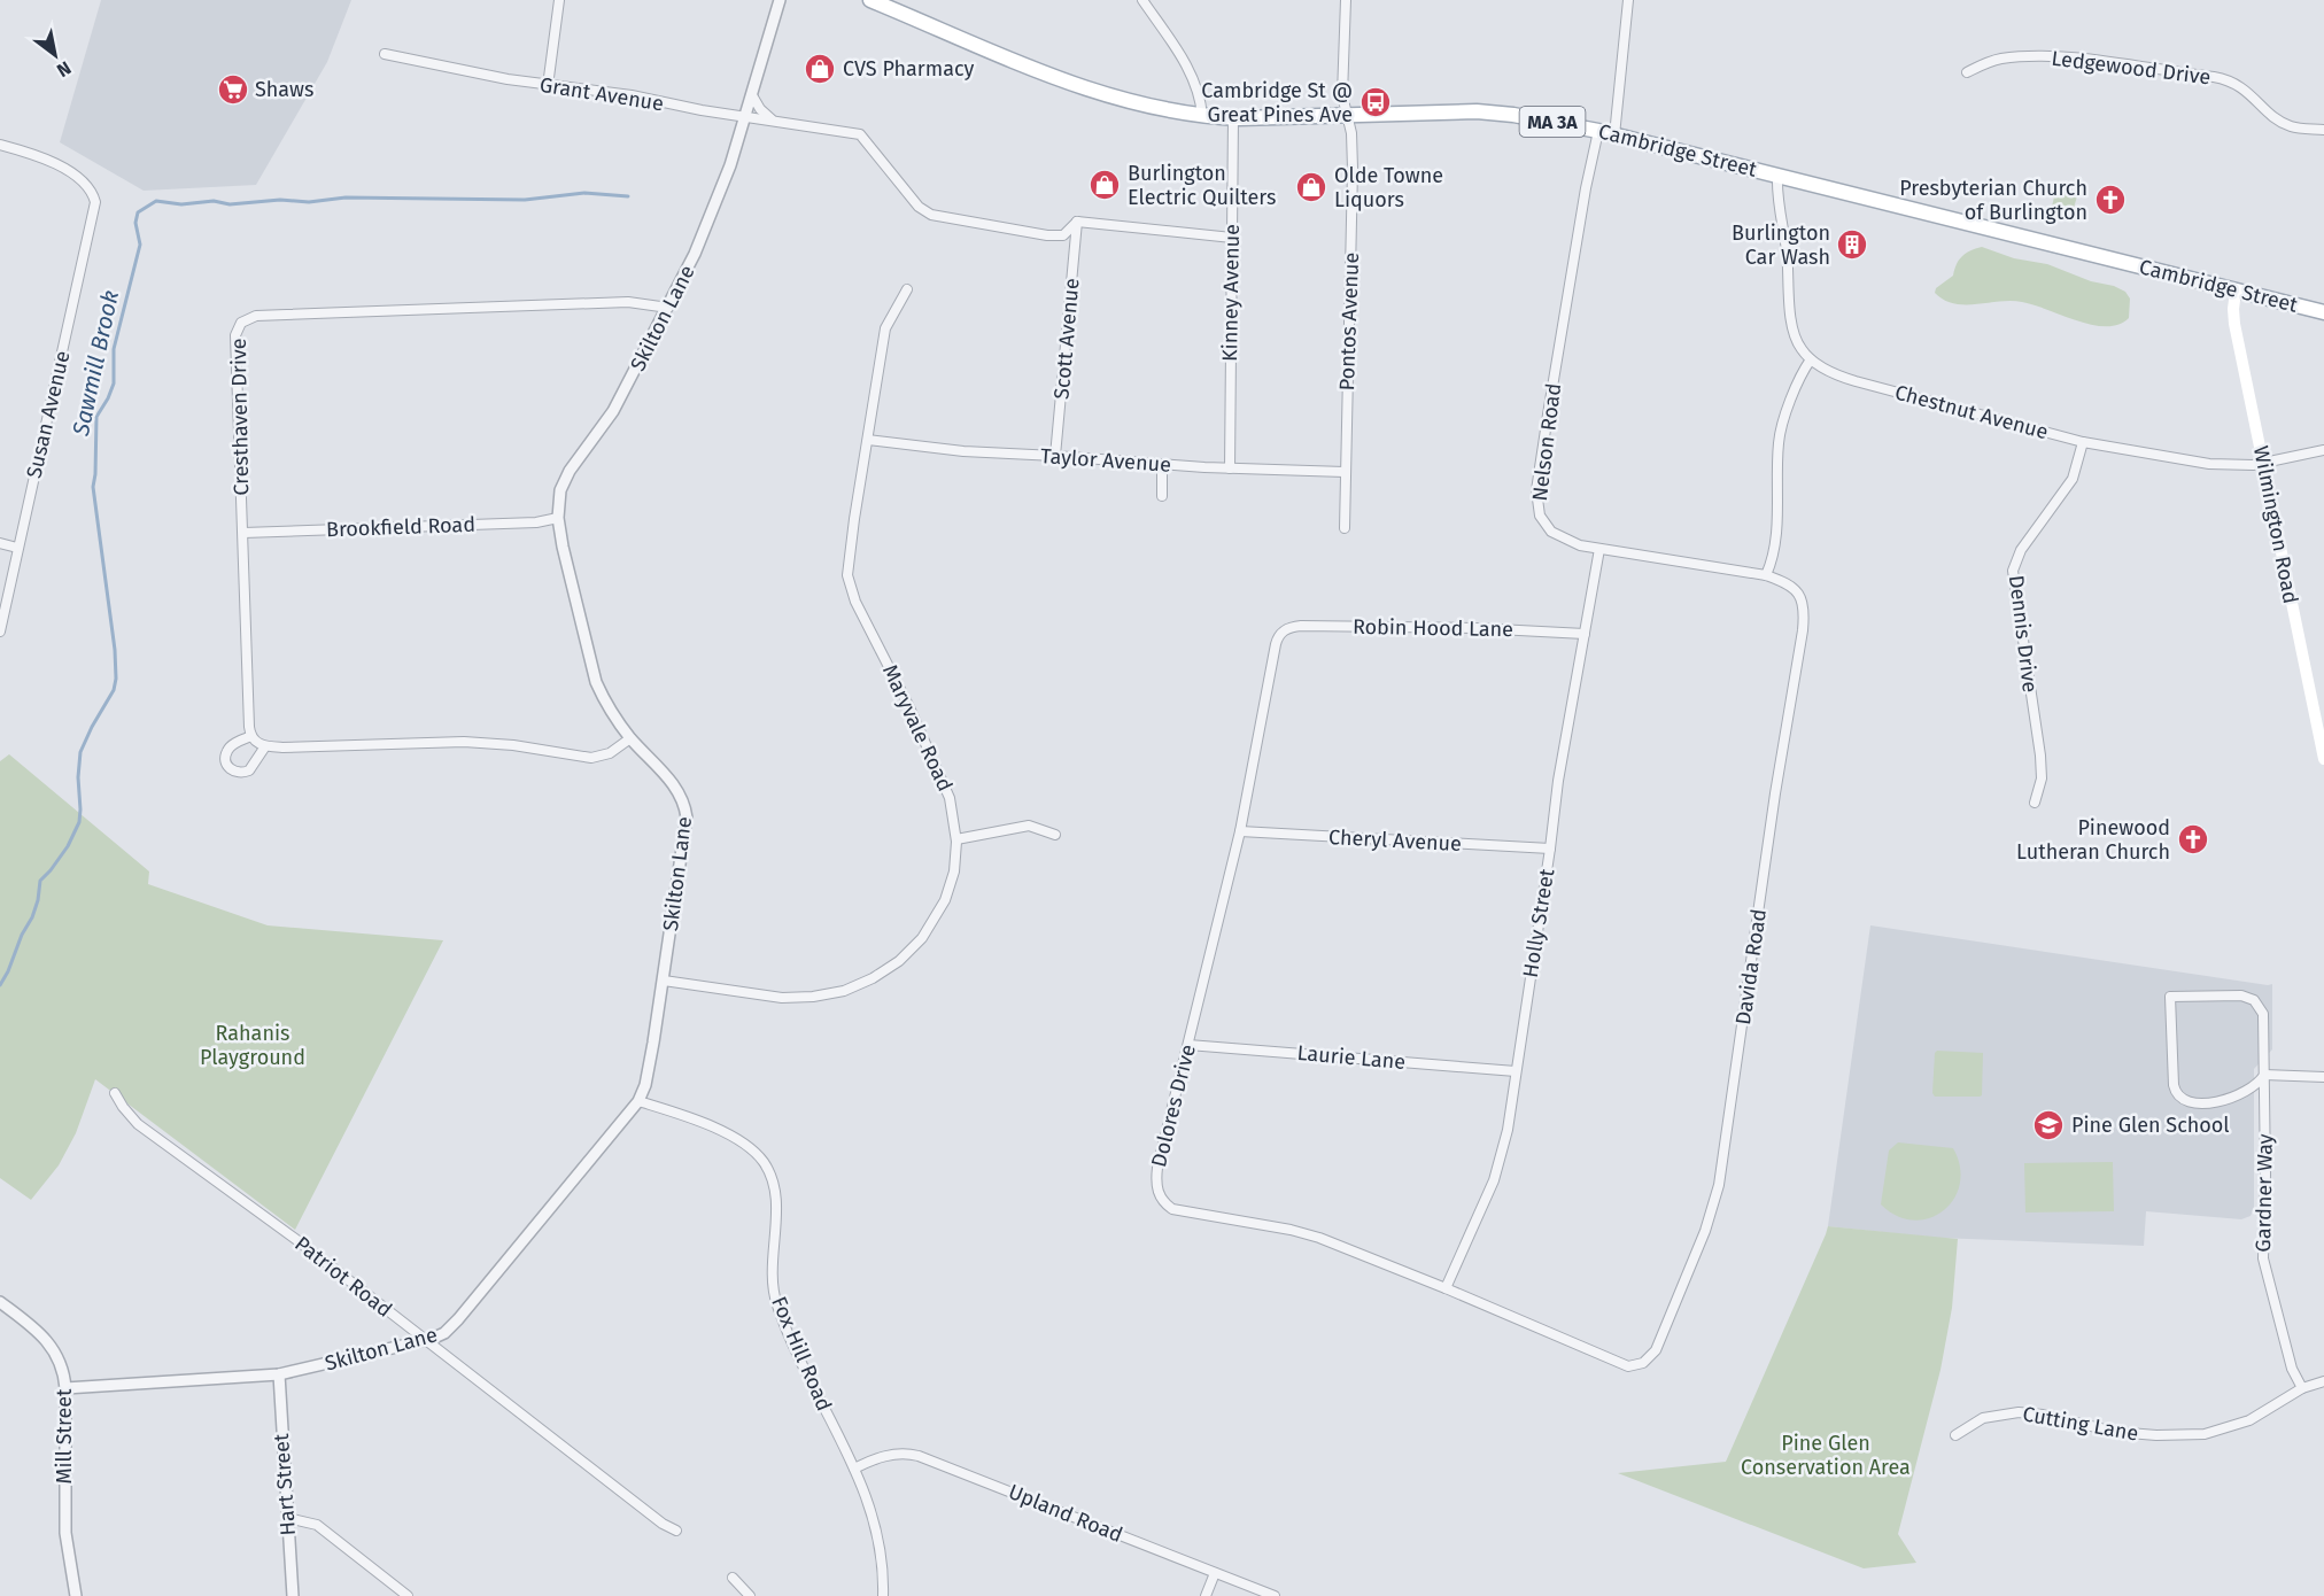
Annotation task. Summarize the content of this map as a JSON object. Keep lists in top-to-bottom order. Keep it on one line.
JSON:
{"streets":{"main road":["MA 3A","Cambridge Street","Wilmington Road"],"street":["Ledgewood Drive","Grant Avenue","Kinney Avenue","Skilton Lane","Pontos Avenue","Scott Avenue","Chestnut Avenue","Susan Avenue","Cresthaven Drive","Nelson Road","Taylor Avenue","Brookfield Road","Robin Hood Lane","Dennis Drive","Maryvale Road","Cheryl Avenue","Holly Street","Davida Road","Laurie Lane","Dolores Drive","Gardner Way","Patriot Road","Fox Hill Road","Cutting Lane","Mill Street","Hart Street","Upland Road"]},"crossings":[["Grant Avenue","Skilton Lane"],["Grant Avenue","Scott Avenue"],["Cambridge Street","Kinney Avenue"],["Cambridge Street","Pontos Avenue"],["Cambridge Street","Nelson Road"],["Cambridge Street","Wilmington Road"],["Kinney Avenue","Taylor Avenue"],["Skilton Lane","Cresthaven Drive"],["Skilton Lane","Brookfield Road"],["Skilton Lane","Maryvale Road"],["Skilton Lane","Patriot Road"],["Skilton Lane","Fox Hill Road"],["Skilton Lane","Mill Street"],["Skilton Lane","Hart Street"],["Pontos Avenue","Taylor Avenue"],["Scott Avenue","Taylor Avenue"],["Chestnut Avenue","Wilmington Road"],["Chestnut Avenue","Dennis Drive"],["Cresthaven Drive","Brookfield Road"],["Nelson Road","Holly Street"],["Nelson Road","Davida Road"],["Taylor Avenue","Maryvale Road"],["Robin Hood Lane","Holly Street"],["Robin Hood Lane","Dolores Drive"],["Cheryl Avenue","Holly Street"],["Cheryl Avenue","Dolores Drive"],["Holly Street","Laurie Lane"],["Holly Street","Dolores Drive"],["Davida Road","Dolores Drive"],["Laurie Lane","Dolores Drive"],["Gardner Way","Cutting Lane"],["Fox Hill Road","Upland Road"]],"water":["Sawmill Brook"],"parks":["Rahanis Playground","Pine Glen Conservation Area"],"places":{"shop":["CVS Pharmacy","Burlington Electric Quilters","Olde Towne Liquors"],"supermarket":["Shaws"],"bus stop":["Cambridge St @ Great Pines Ave"],"church":["Presbyterian Church of Burlington","Pinewood Lutheran Church"],"building":["Burlington Car Wash"],"school or university":["Pine Glen School"]},"north":"bottom right"}
